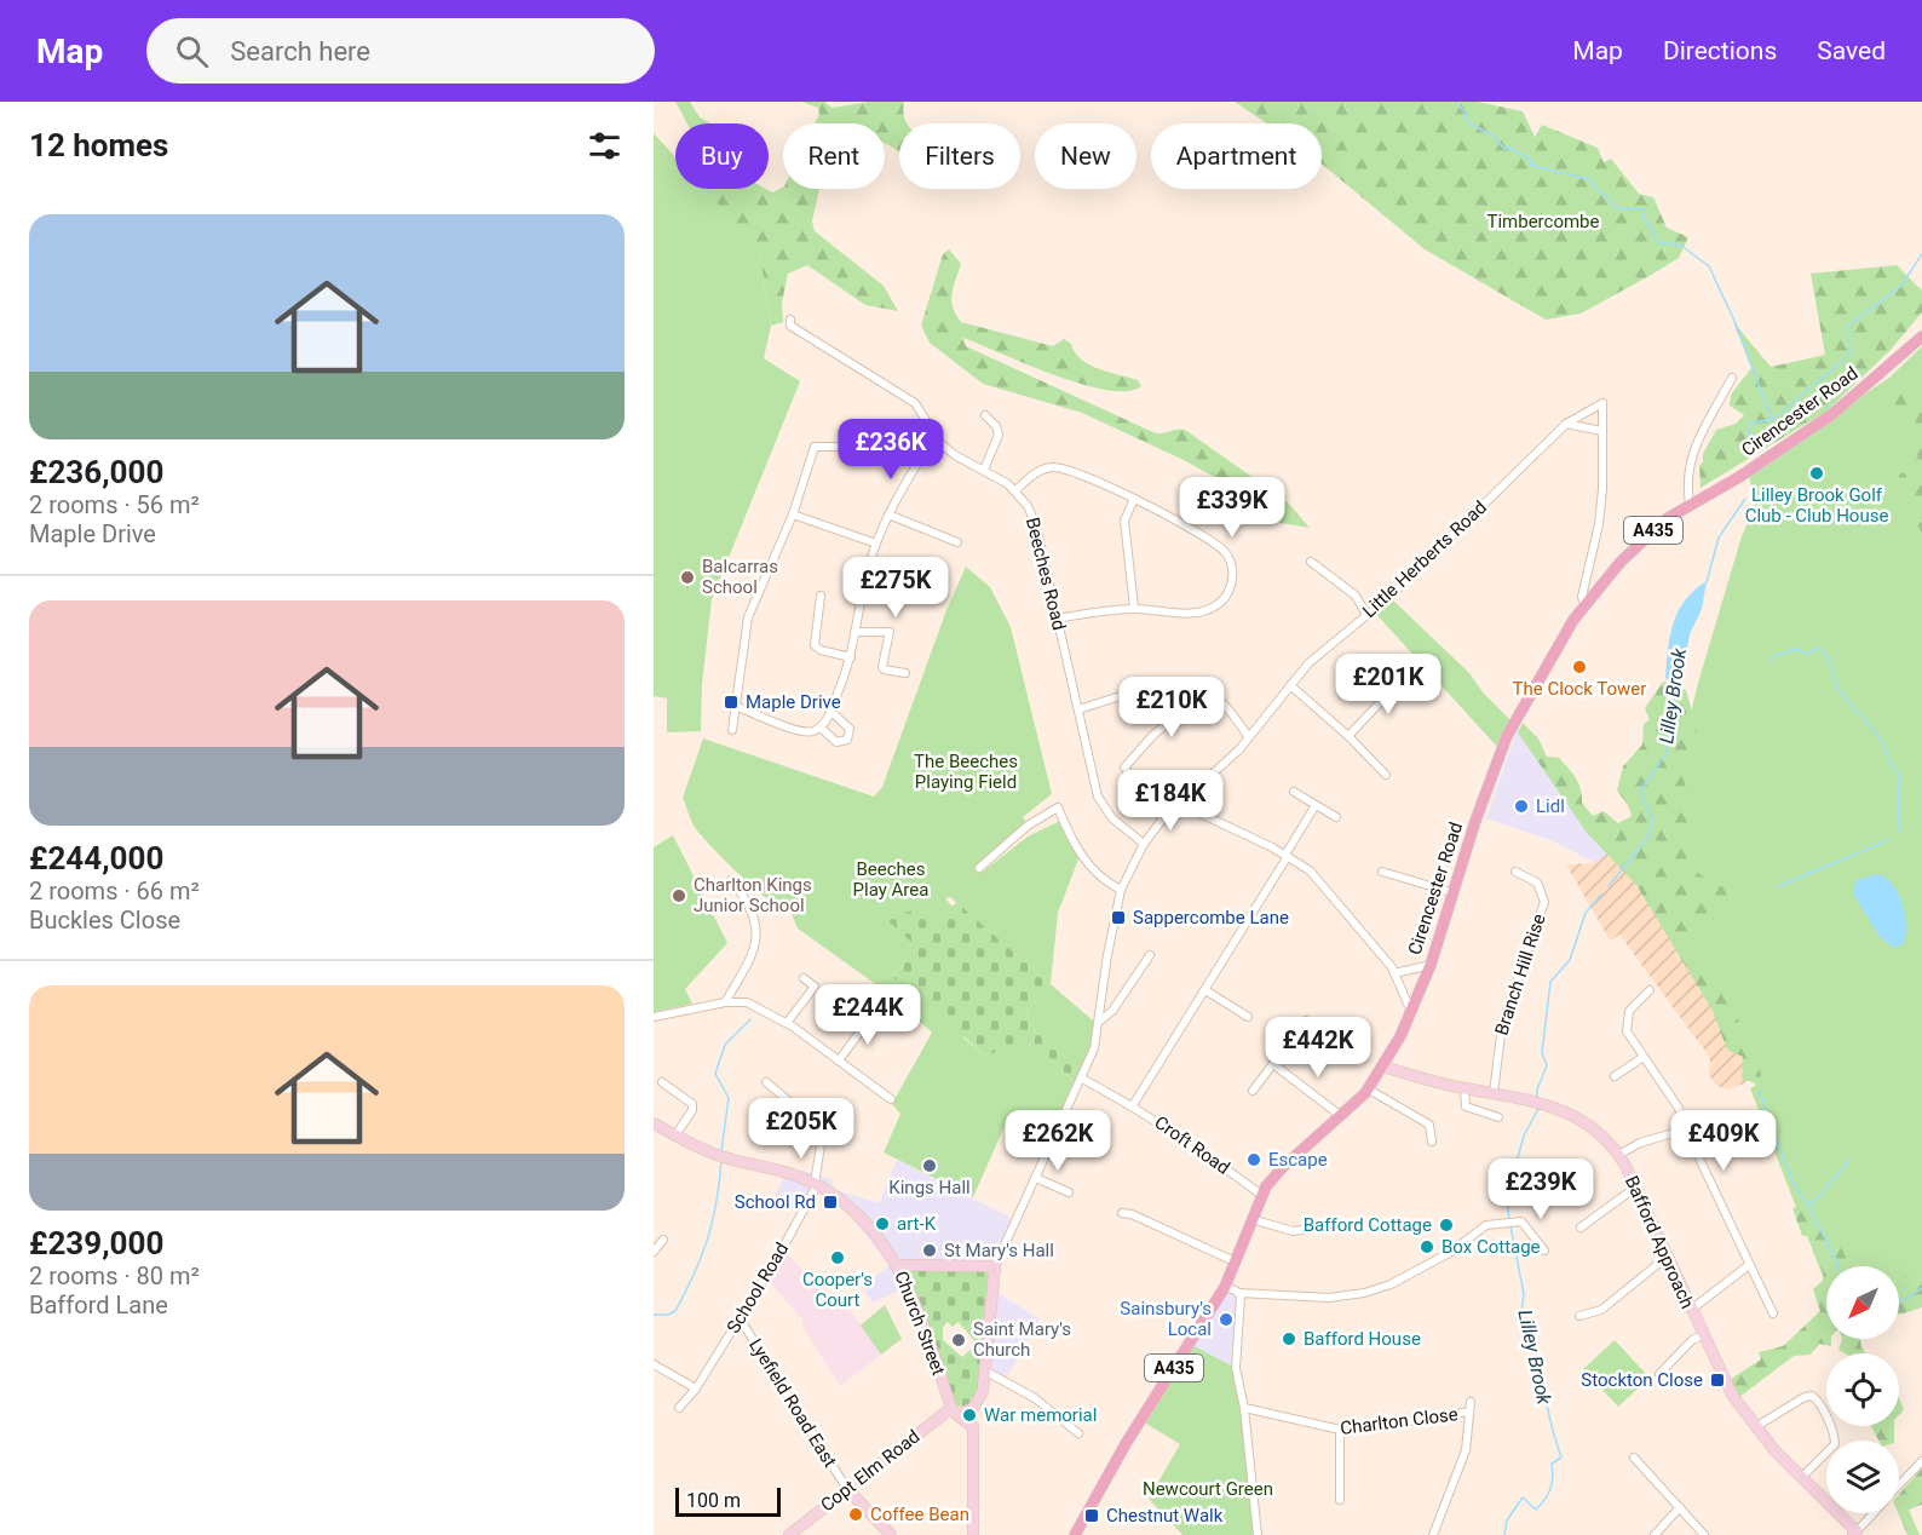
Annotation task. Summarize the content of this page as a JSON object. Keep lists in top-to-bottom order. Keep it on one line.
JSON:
{"streets":{"main road":["Cirencester Road","A435"],"street":["Little Herberts Road","Beeches Road","Branch Hill Rise","Croft Road","Bafford Approach","School Road","Church Street","Lyefield Road East","Charlton Close","Copt Elm Road"]},"crossings":[["Cirencester Road","Croft Road"],["Cirencester Road","Bafford Approach"],["Little Herberts Road","Beeches Road"],["Little Herberts Road","Croft Road"],["Branch Hill Rise","Bafford Approach"],["School Road","Church Street"],["School Road","Lyefield Road East"],["Church Street","Copt Elm Road"],["Lyefield Road East","Copt Elm Road"]],"water":["Lilley Brook"],"parks":["Timbercombe","The Beeches Playing Field","Beeches Play Area","Newcourt Green"],"places":{"other":["Lilley Brook Golf Club - Club House","Balcarras School","The Clock Tower","Lidl","Charlton Kings Junior School","Escape","Kings Hall","art-K","Bafford Cottage","Box Cottage","St Mary's Hall","Cooper's Court","Sainsbury's Local","Bafford House","Saint Mary's Church","War memorial","Coffee Bean"],"transit":["Maple Drive","Sappercombe Lane","School Rd","Stockton Close","Chestnut Walk"]},"scale_bar":"100 m","north":"bottom left","page":{"header":"Map","search":"Search here","nav":["Map","Directions","Saved"],"heading":"12 homes","chip":["Buy","Rent","Filters","New","Apartment"],"list":[{"name":"£236,000","note":"2 rooms · 56 m² · Maple Drive"},{"name":"£244,000","note":"2 rooms · 66 m² · Buckles Close"},{"name":"£239,000","note":"2 rooms · 80 m² · Bafford Lane"}],"price":["£236K","£339K","£275K","£201K","£210K","£184K","£244K","£442K","£205K","£262K","£409K","£239K"],"scale":"100 m"}}
